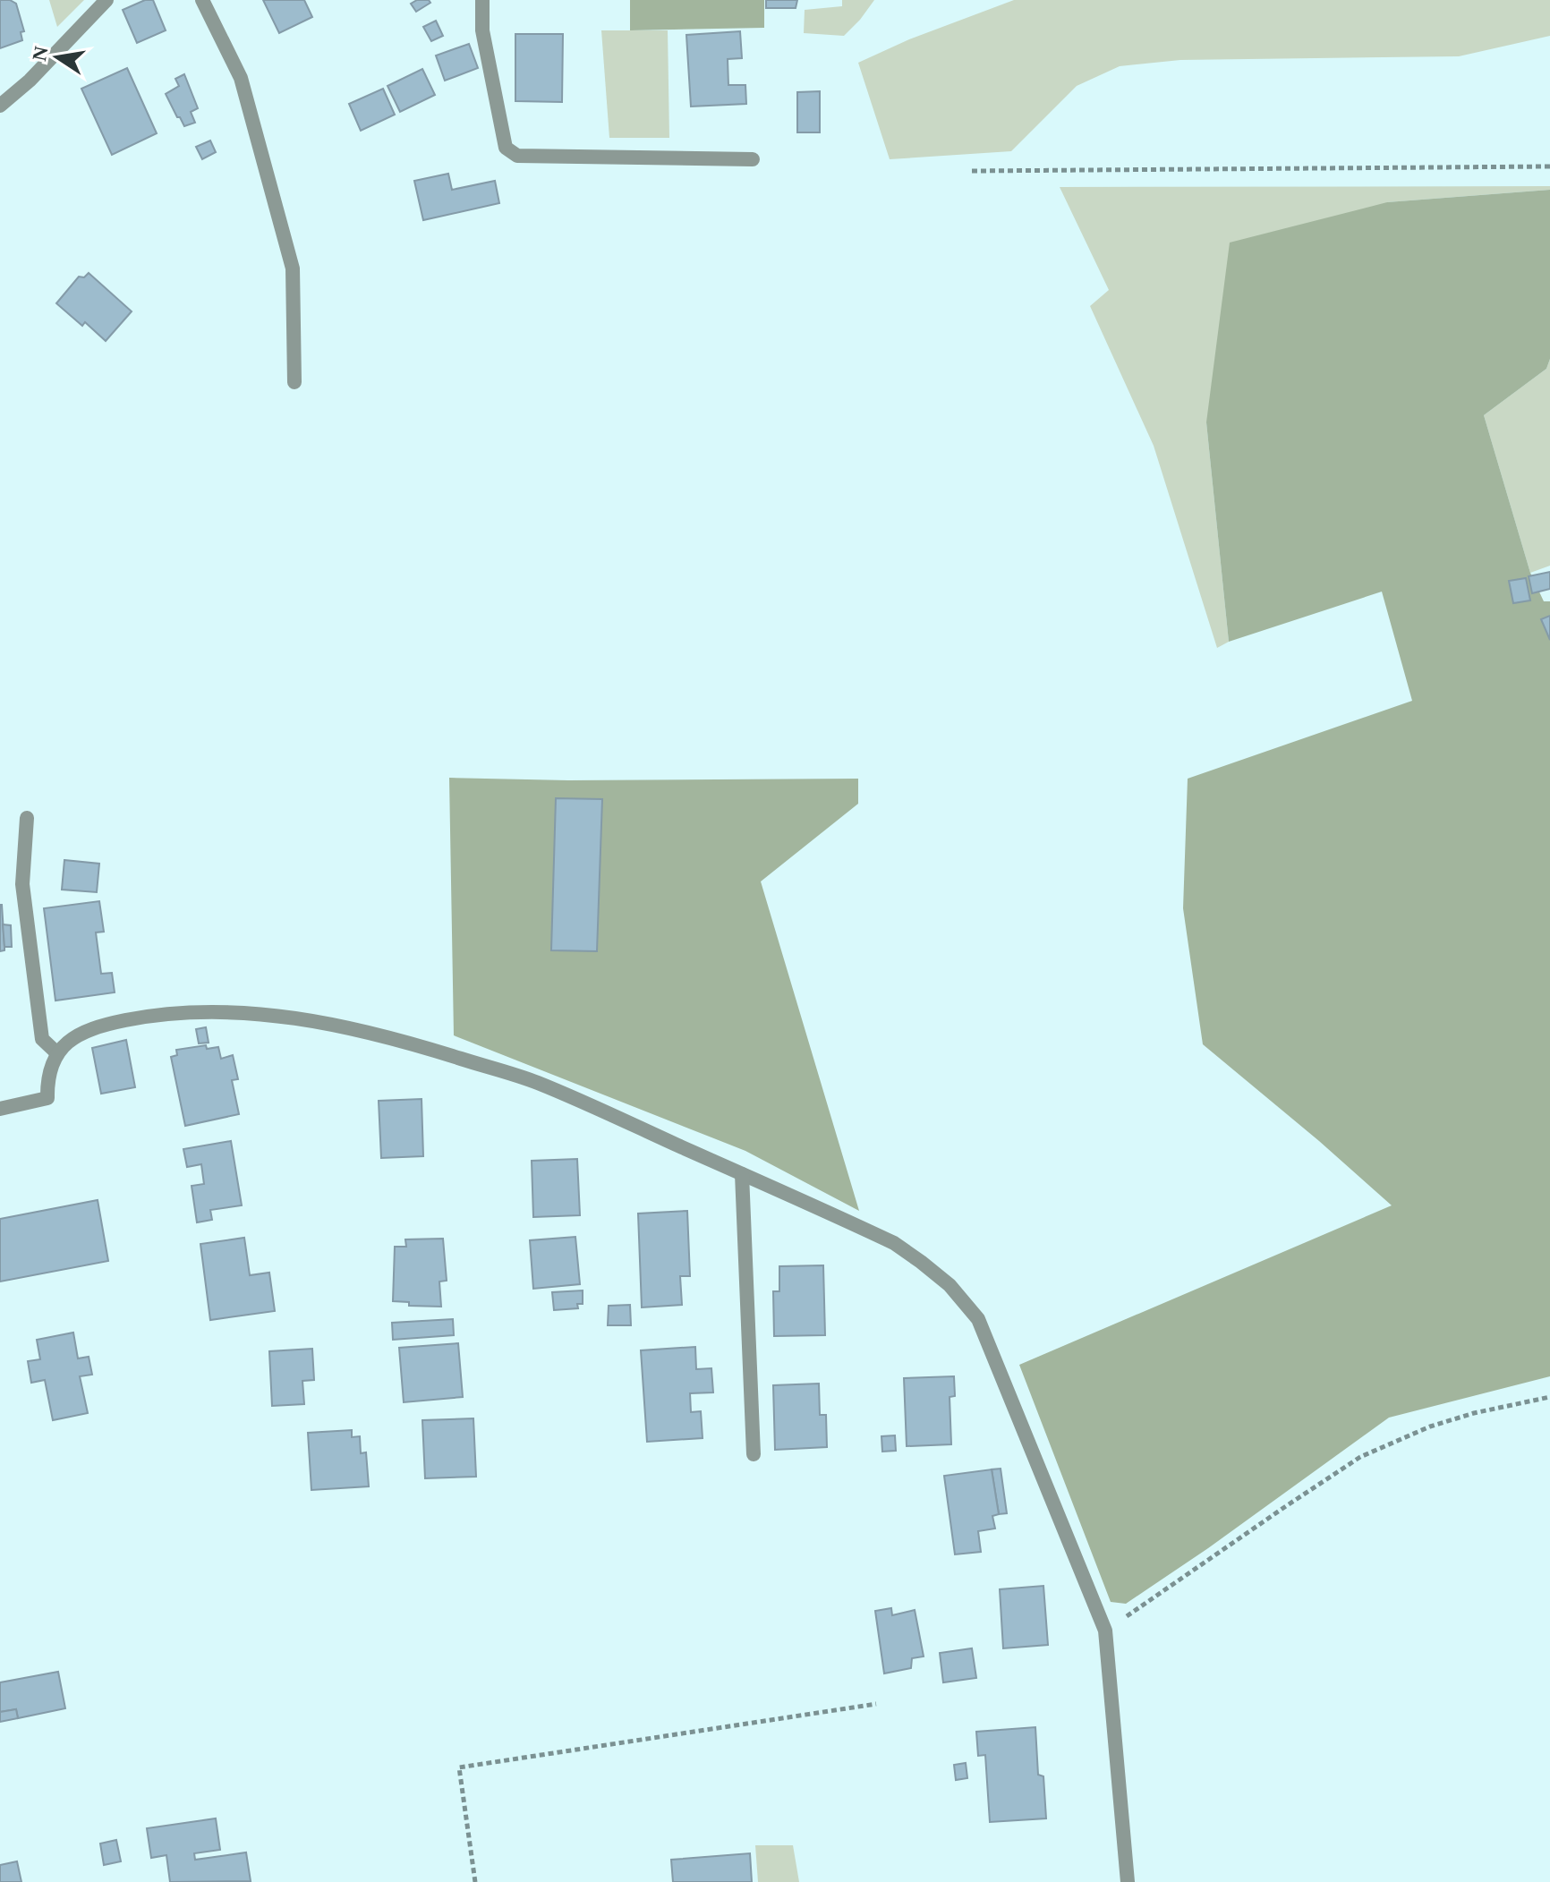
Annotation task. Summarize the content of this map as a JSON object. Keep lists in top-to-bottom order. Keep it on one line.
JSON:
{"north":"left"}
